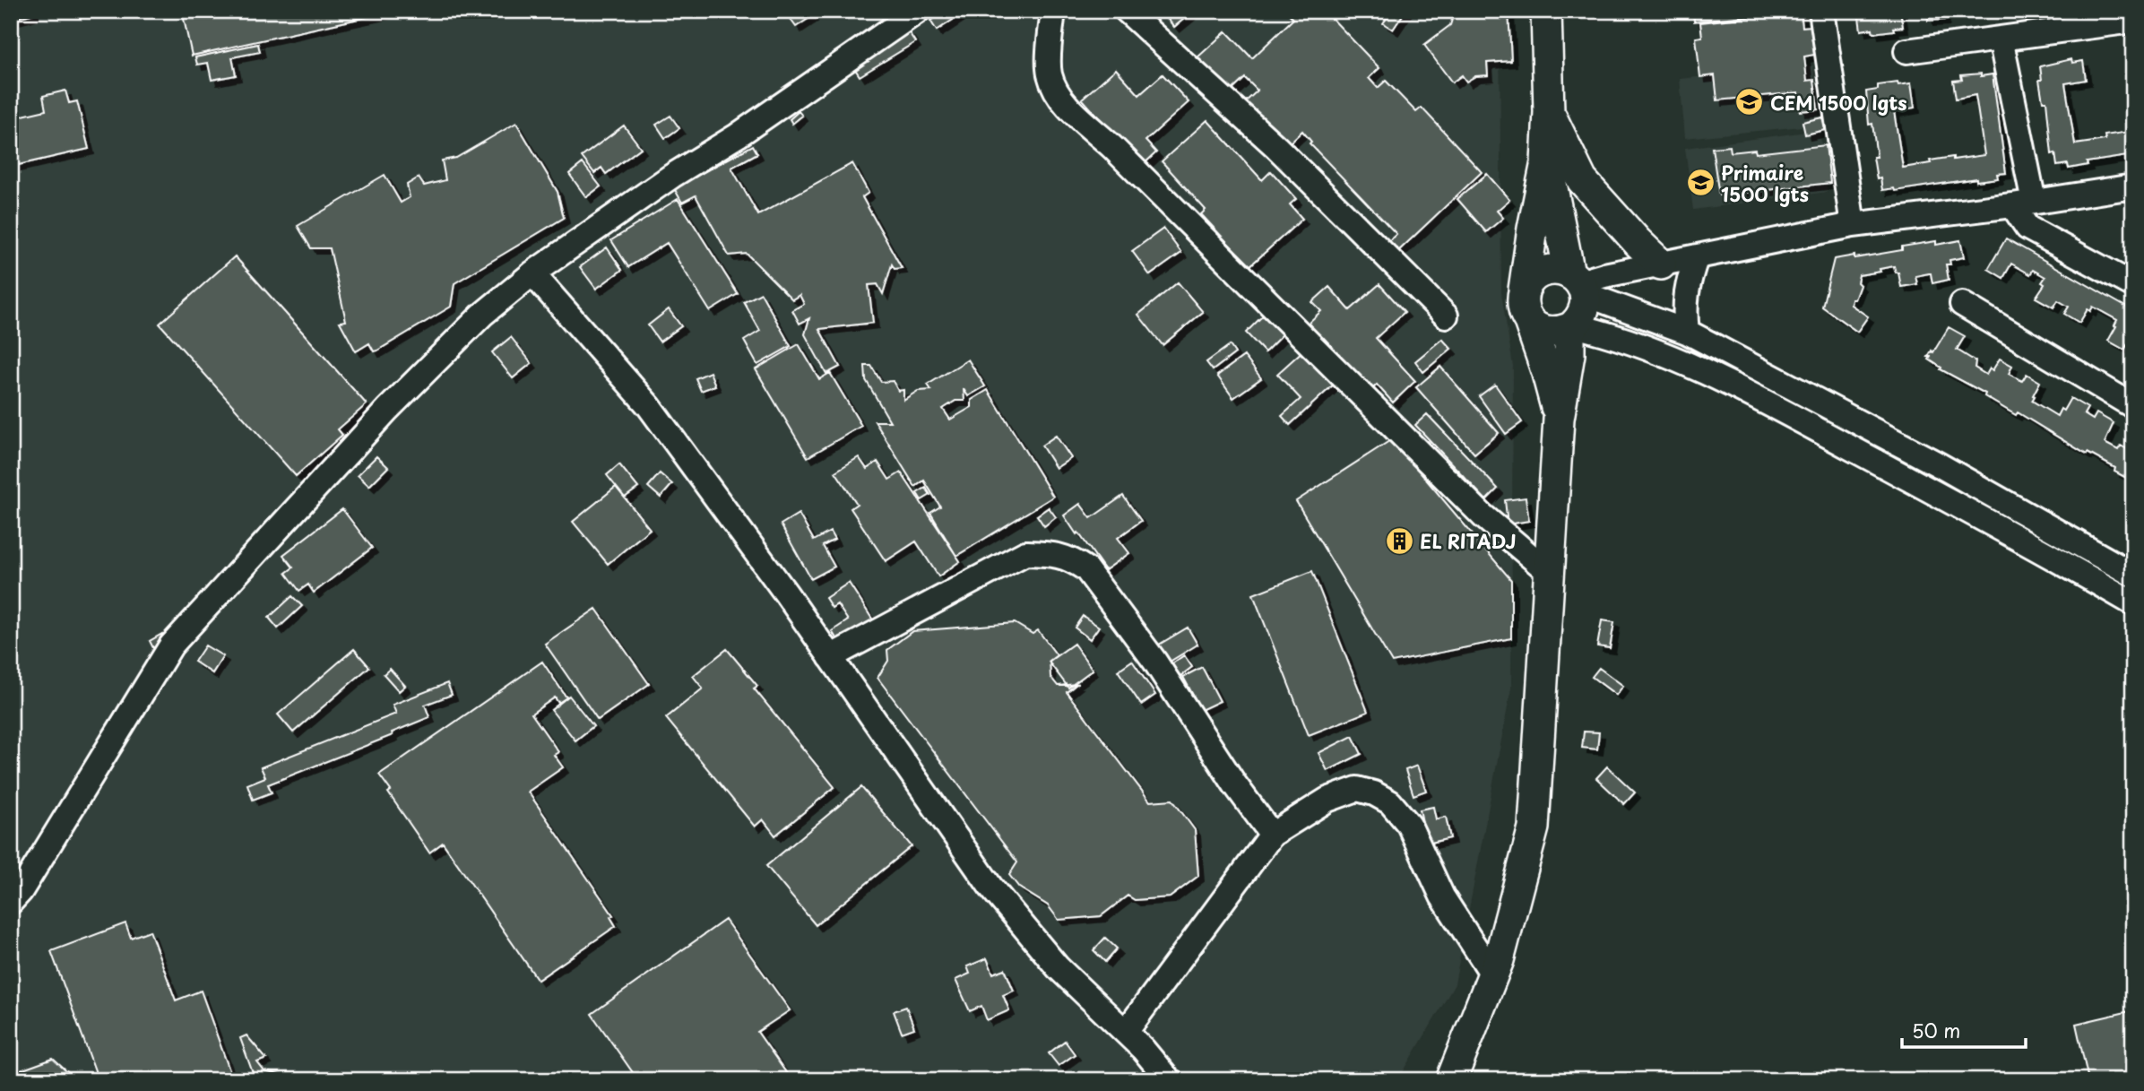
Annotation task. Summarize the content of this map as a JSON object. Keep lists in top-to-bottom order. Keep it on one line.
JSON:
{"places":{"school or university":["CEM 1500 lgts","Primaire 1500 lgts"],"building":["EL RITADJ"]},"scale_bar":"50 m"}
